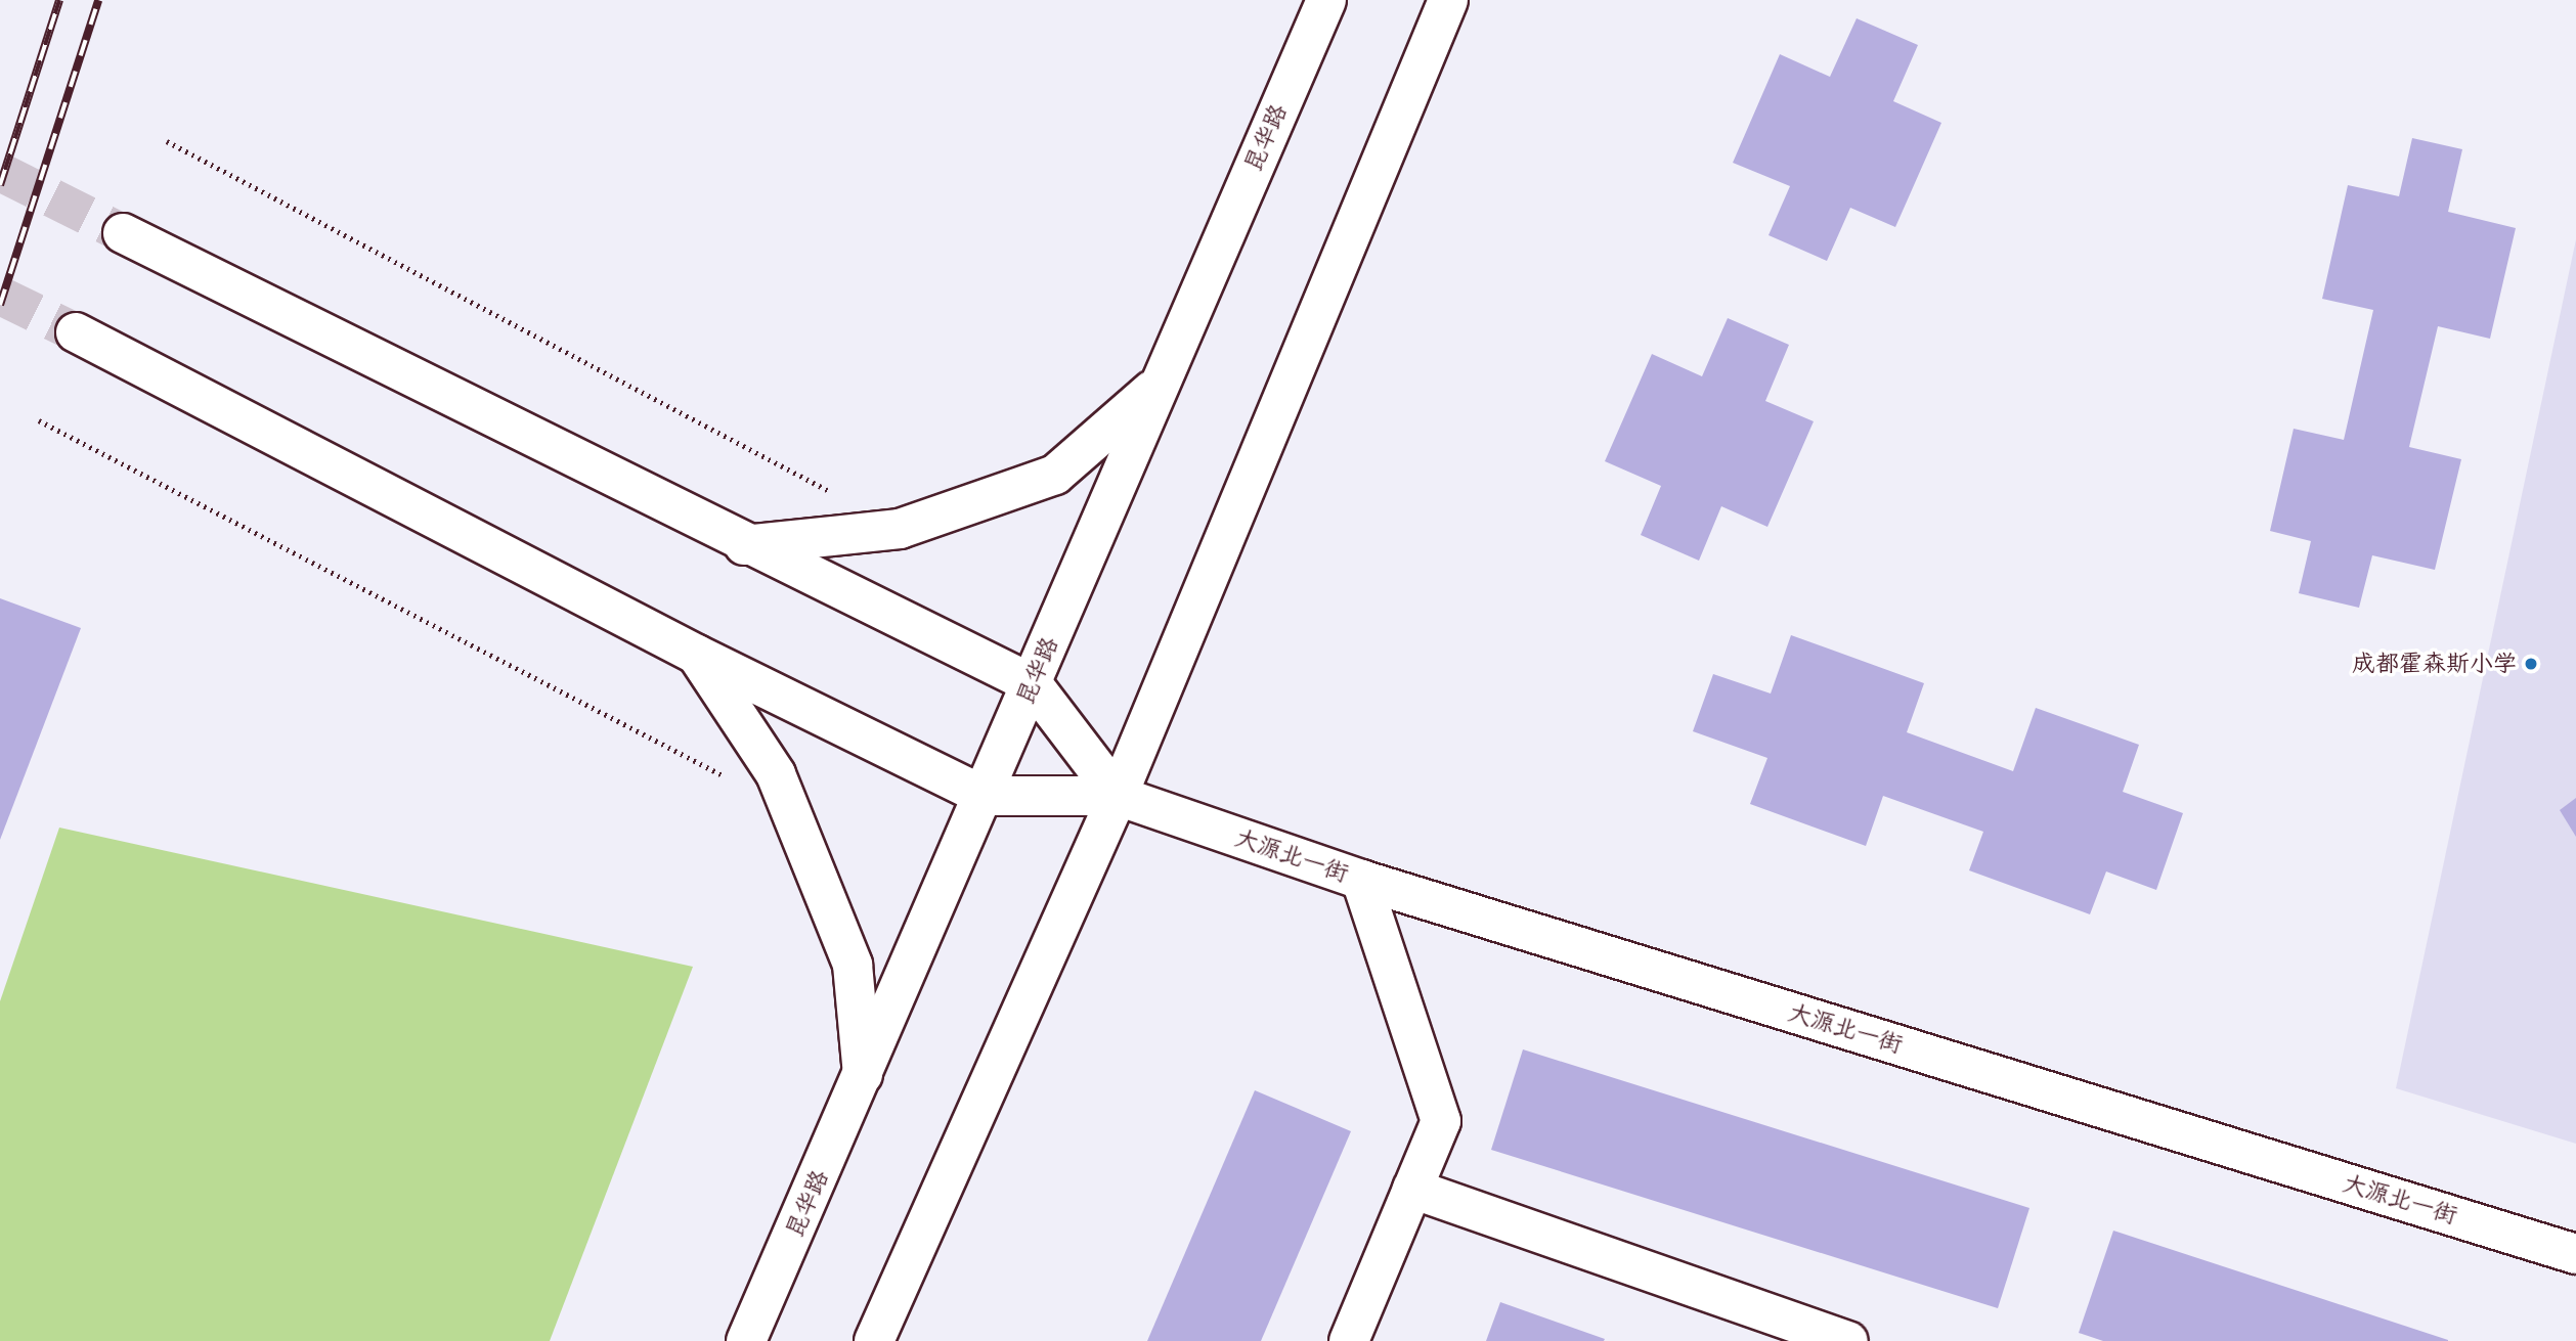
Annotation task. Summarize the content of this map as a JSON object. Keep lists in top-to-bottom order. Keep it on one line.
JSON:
{"streets":{"main road":["昆华路","大源北一街"]},"places":["成都霍森斯小学"]}
